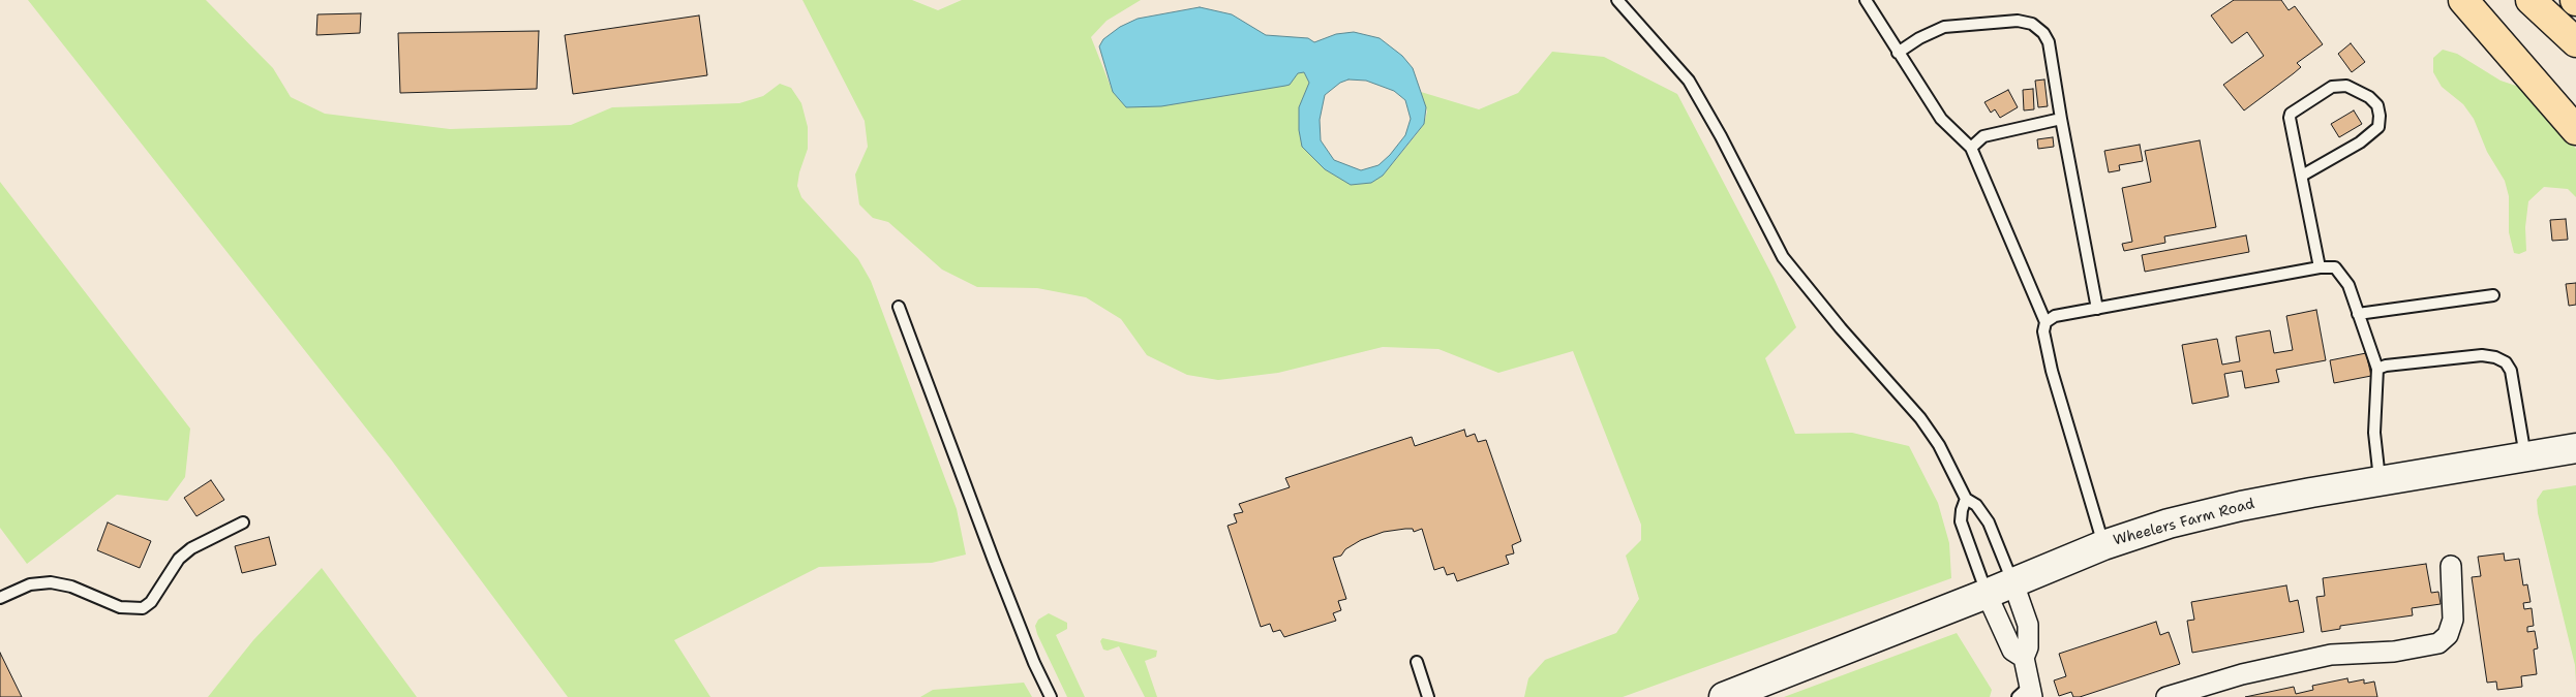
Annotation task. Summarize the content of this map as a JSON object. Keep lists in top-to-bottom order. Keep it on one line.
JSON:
{"streets":{"main road":["Wheelers Farm Road"]}}
